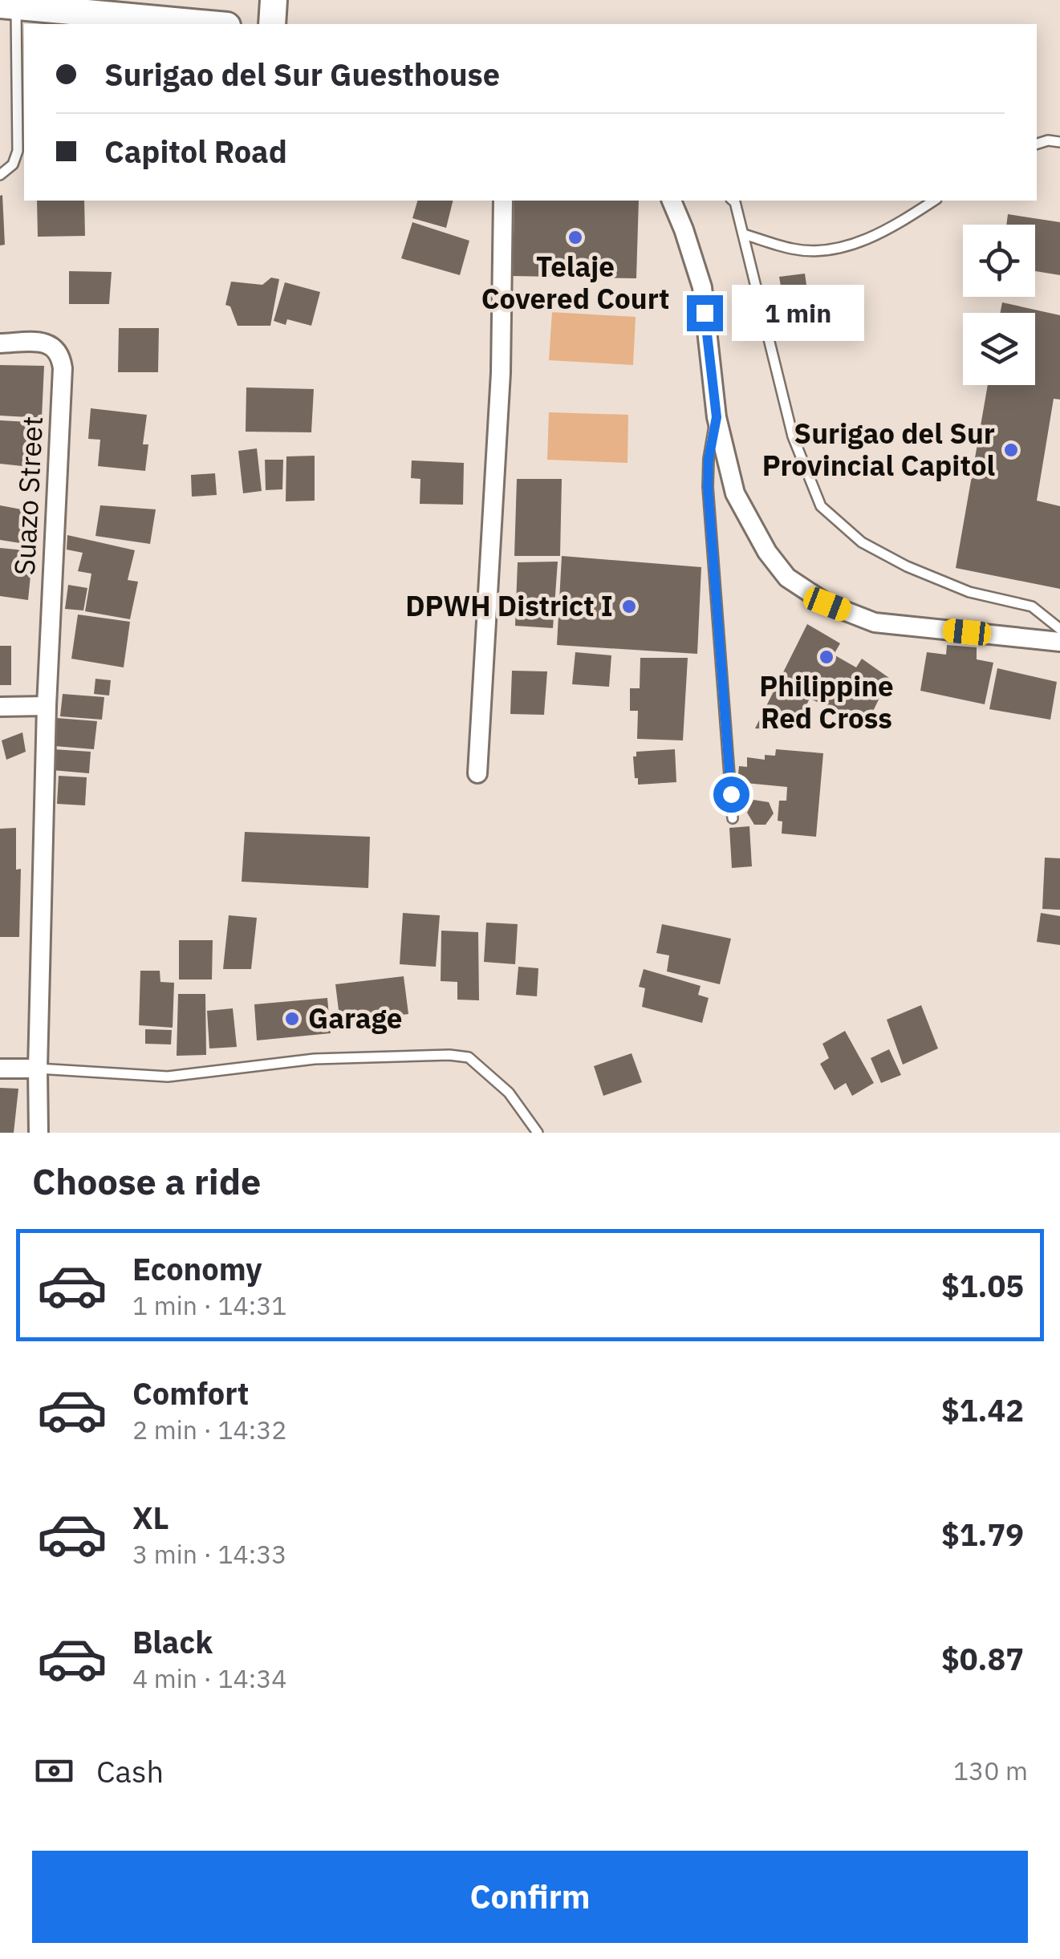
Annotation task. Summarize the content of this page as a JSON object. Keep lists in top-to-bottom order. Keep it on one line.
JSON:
{"streets":{"street":["Suazo Street"]},"places":["Telaje Covered Court","Surigao del Sur Provincial Capitol","DPWH District I","Philippine Red Cross","Garage"],"page":{"banner":["Surigao del Sur Guesthouse","Capitol Road"],"bubble":"1 min","heading":"Choose a ride","list":[{"name":"Economy","note":"1 min · 14:31","value":"$1.05"},{"name":"Comfort","note":"2 min · 14:32","value":"$1.42"},{"name":"XL","note":"3 min · 14:33","value":"$1.79"},{"name":"Black","note":"4 min · 14:34","value":"$0.87"}],"pay":["Cash","130 m"],"buttons":"Confirm"}}
